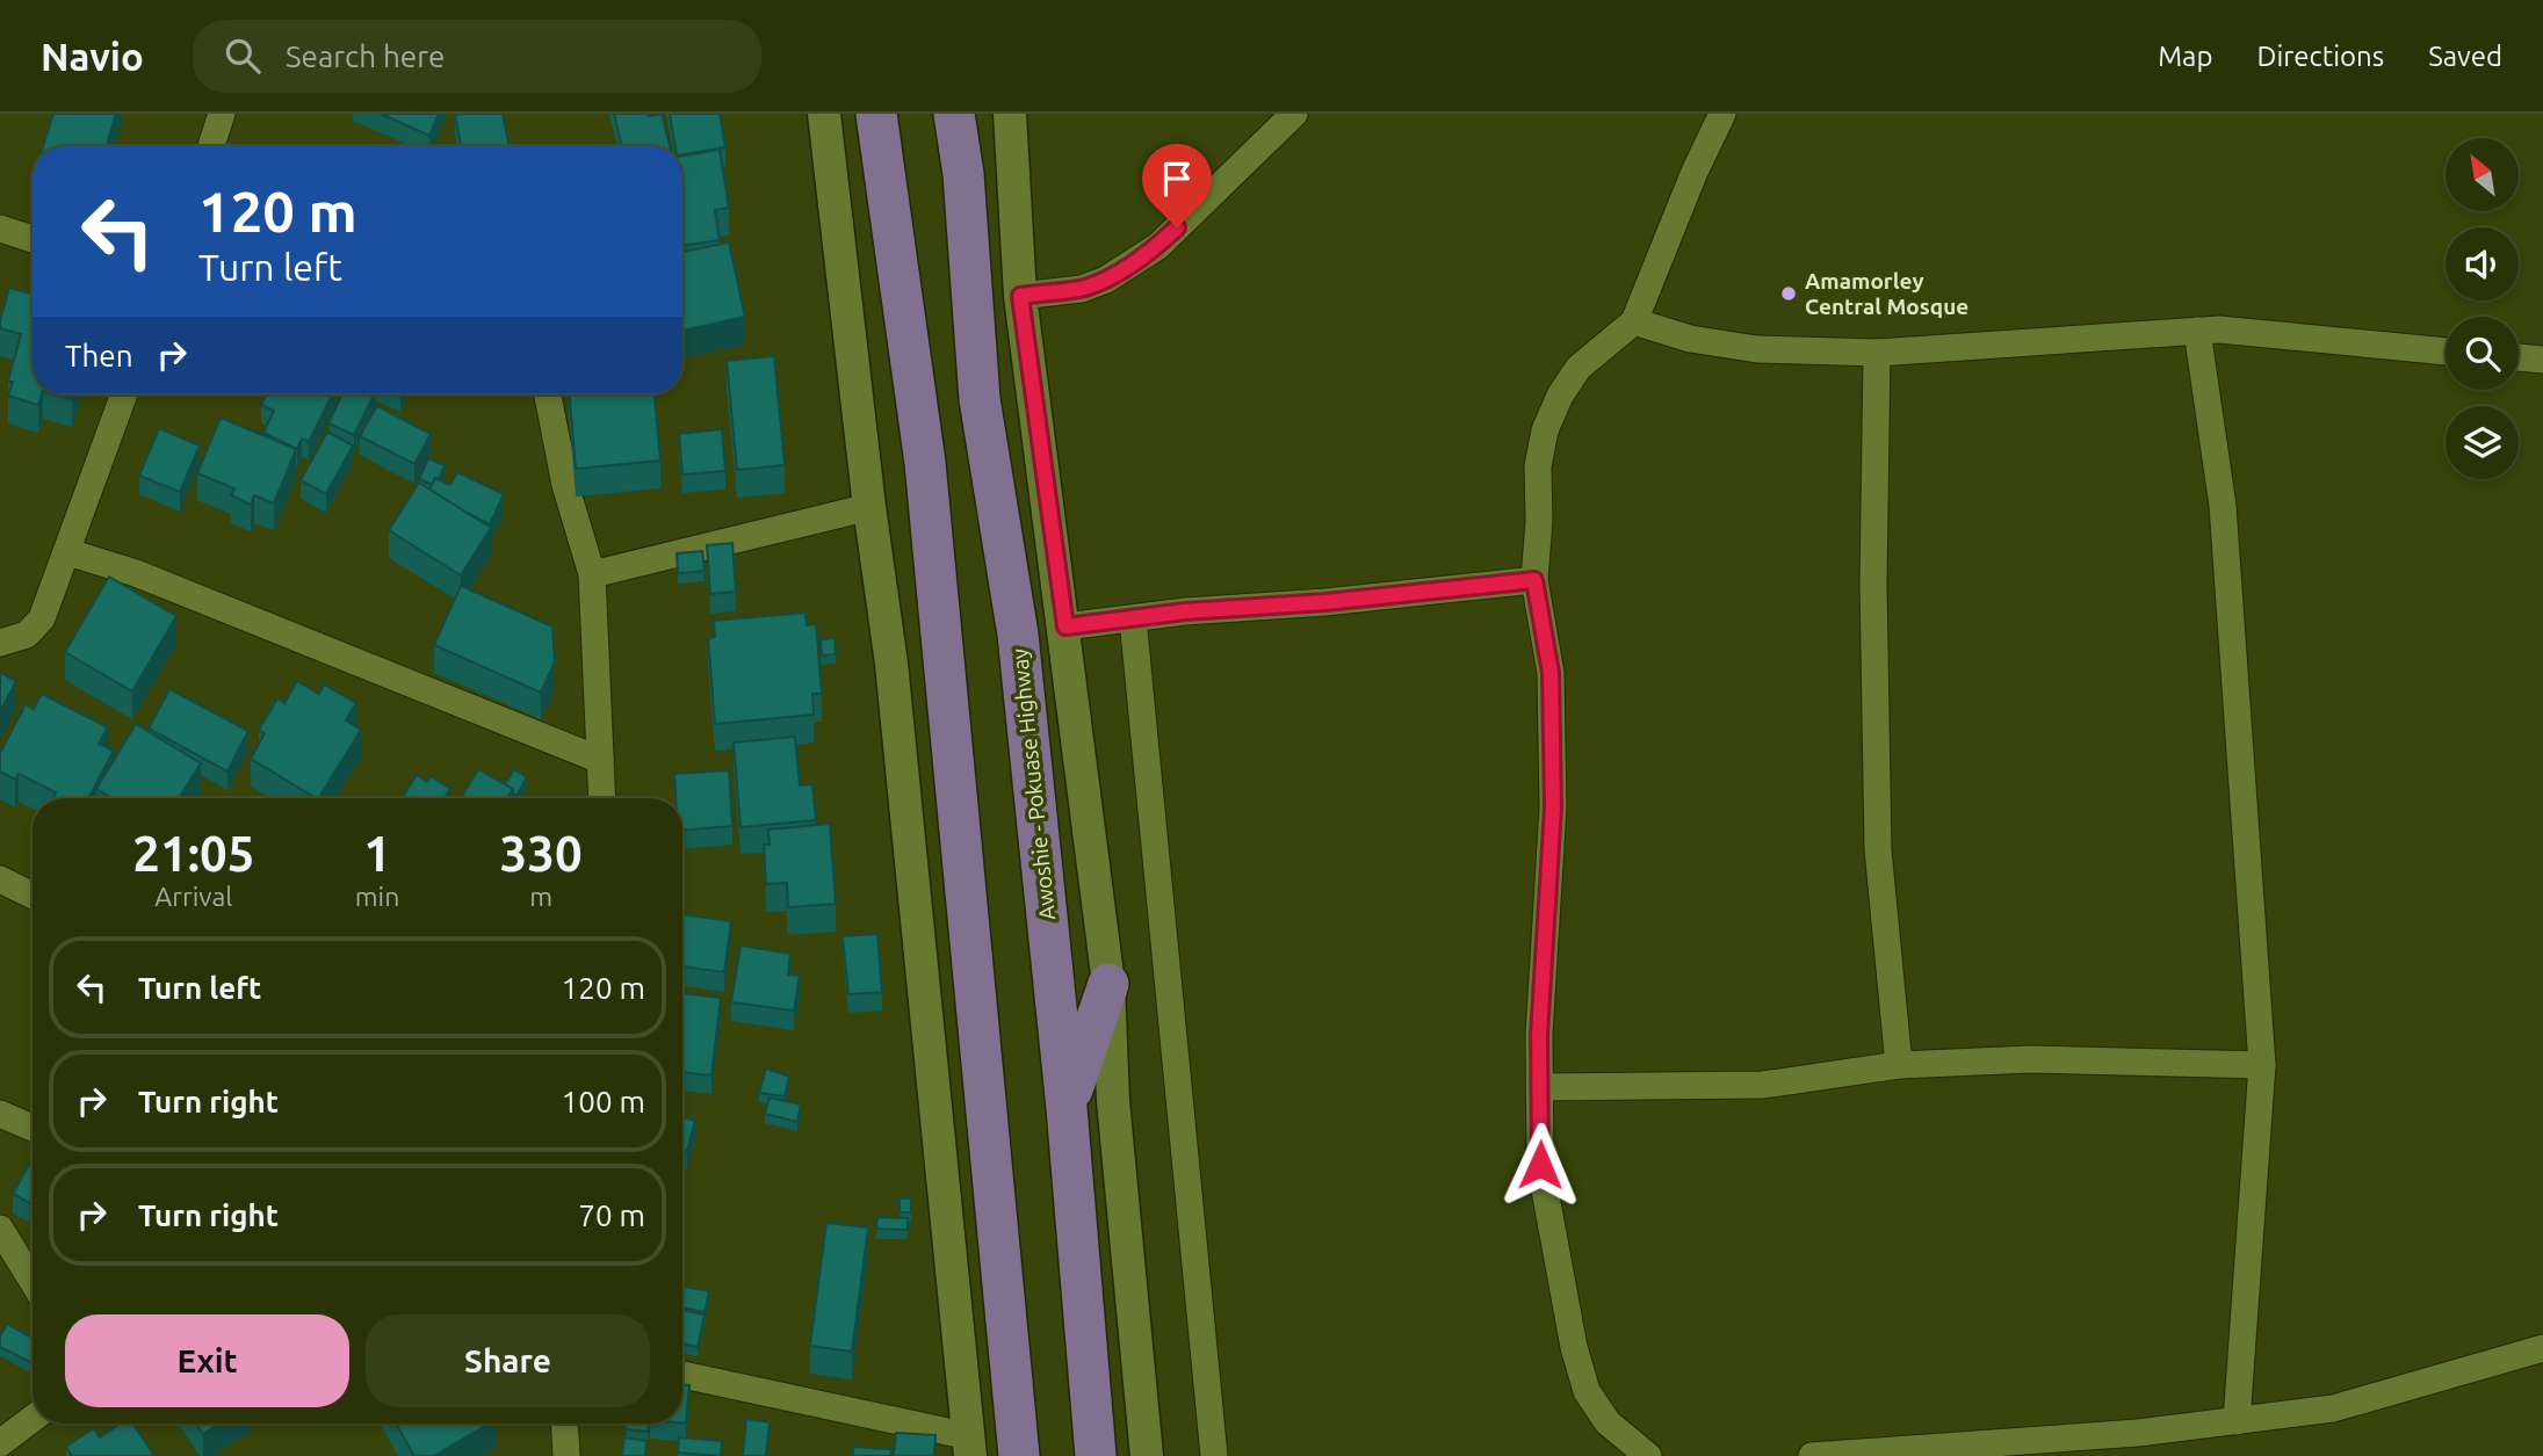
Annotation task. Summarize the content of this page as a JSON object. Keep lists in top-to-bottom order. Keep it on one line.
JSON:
{"streets":{"main road":["Awoshie - Pokuase Highway"]},"places":["Amamorley Central Mosque"],"north":"top left","page":{"header":"Navio","search":"Search here","nav":["Map","Directions","Saved"],"turn":["120 m","Turn left"],"then":"Then","eta":["21:05","Arrival","1","min","330","m"],"list":[{"name":"Turn left","value":"120 m"},{"name":"Turn right","value":"100 m"},{"name":"Turn right","value":"70 m"}],"buttons":["Exit","Share"]}}
